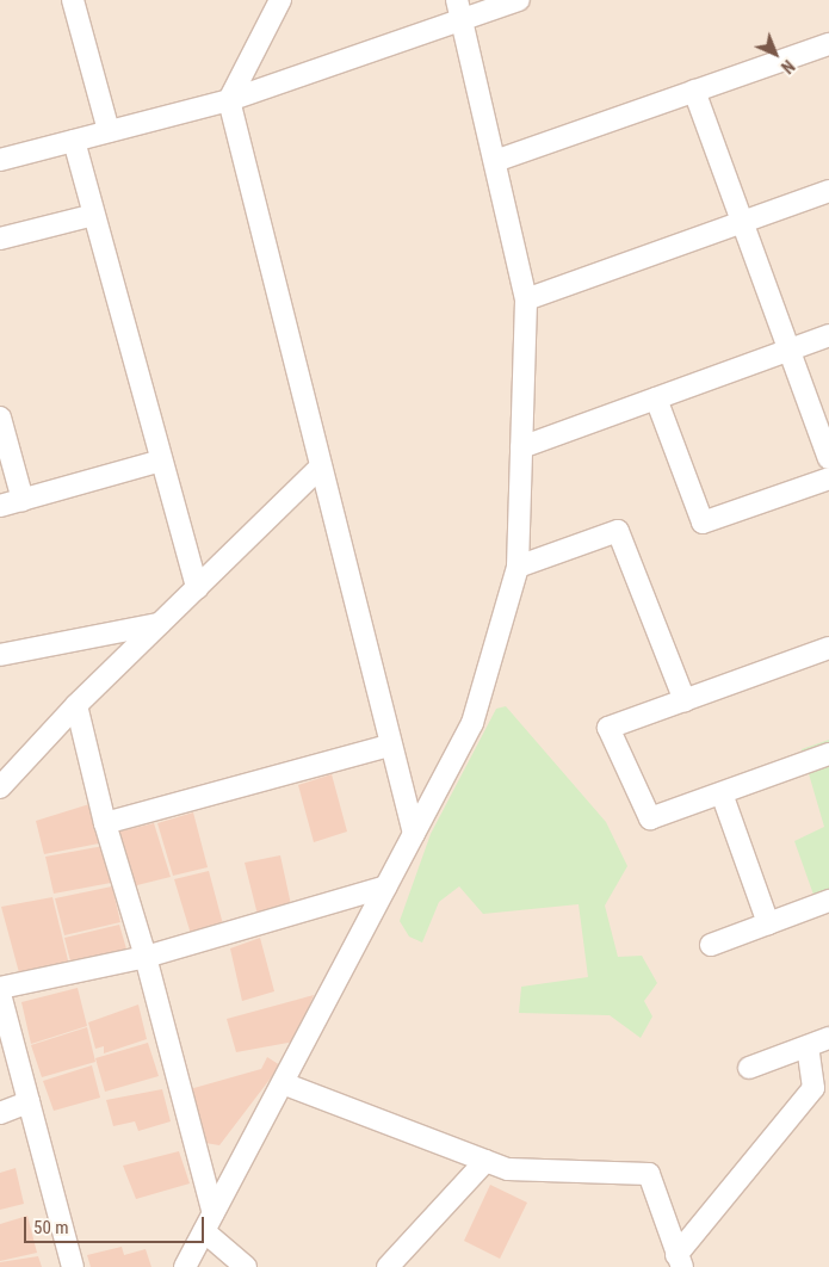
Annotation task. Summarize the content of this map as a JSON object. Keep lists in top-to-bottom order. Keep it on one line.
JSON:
{"scale_bar":"50 m","north":"bottom right"}
